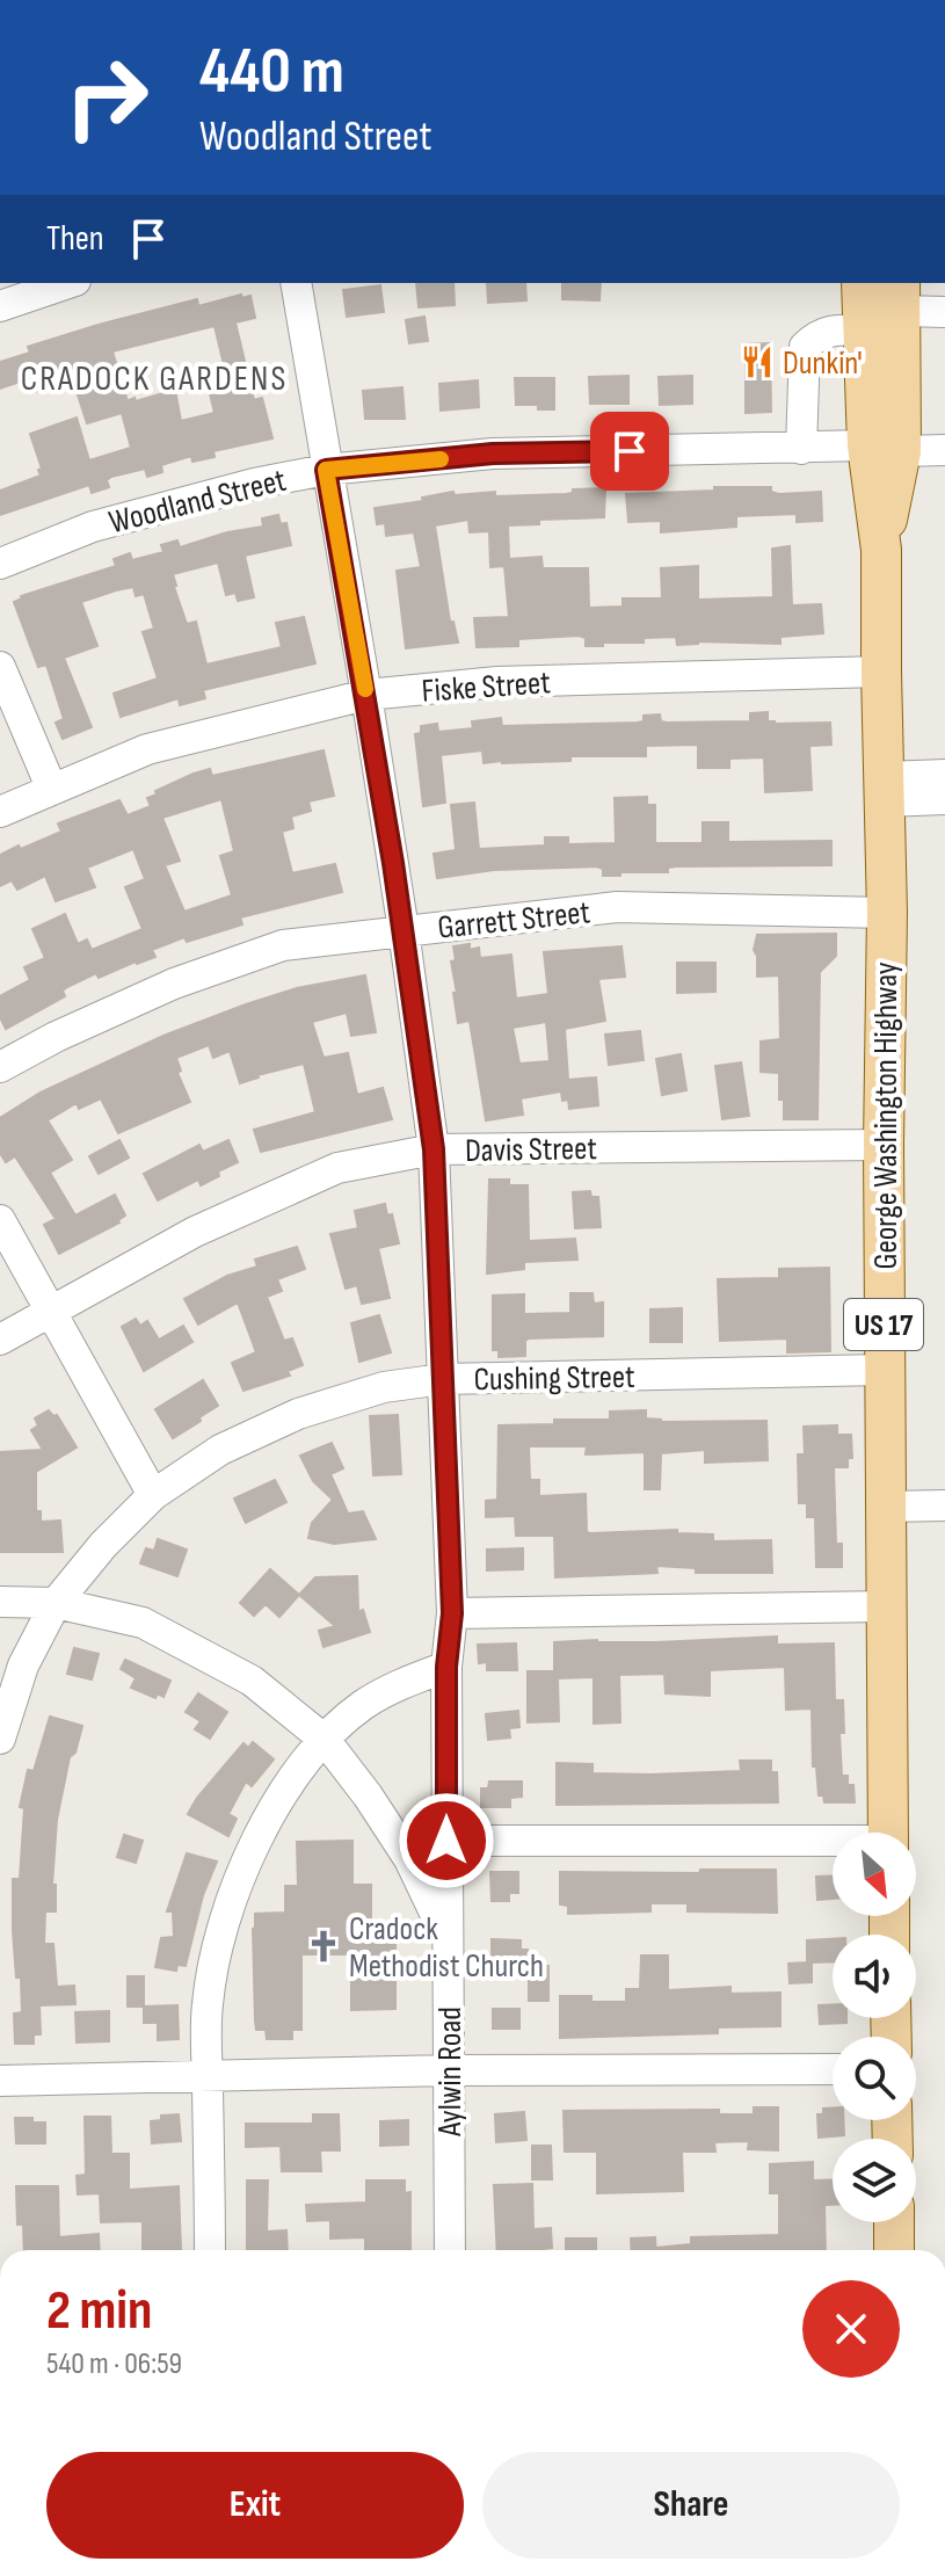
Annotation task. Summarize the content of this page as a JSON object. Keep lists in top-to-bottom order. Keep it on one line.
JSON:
{"streets":{"main road":["George Washington Highway","US 17"],"street":["Woodland Street","Fiske Street","Garrett Street","Davis Street","Cushing Street","Aylwin Road"]},"crossings":[["Woodland Street","George Washington Highway"],["Woodland Street","Aylwin Road"],["Fiske Street","George Washington Highway"],["Fiske Street","Aylwin Road"],["Garrett Street","George Washington Highway"],["Garrett Street","Aylwin Road"],["George Washington Highway","Davis Street"],["George Washington Highway","Cushing Street"],["Davis Street","Aylwin Road"],["Cushing Street","Aylwin Road"]],"districts":["CRADOCK GARDENS"],"places":{"restaurant":["Dunkin'"],"church":["Cradock Methodist Church"]},"north":"bottom right","page":{"turn":["440 m","Woodland Street"],"then":"Then","heading":["2 min","540 m · 06:59"],"buttons":["Exit","Share"]}}
